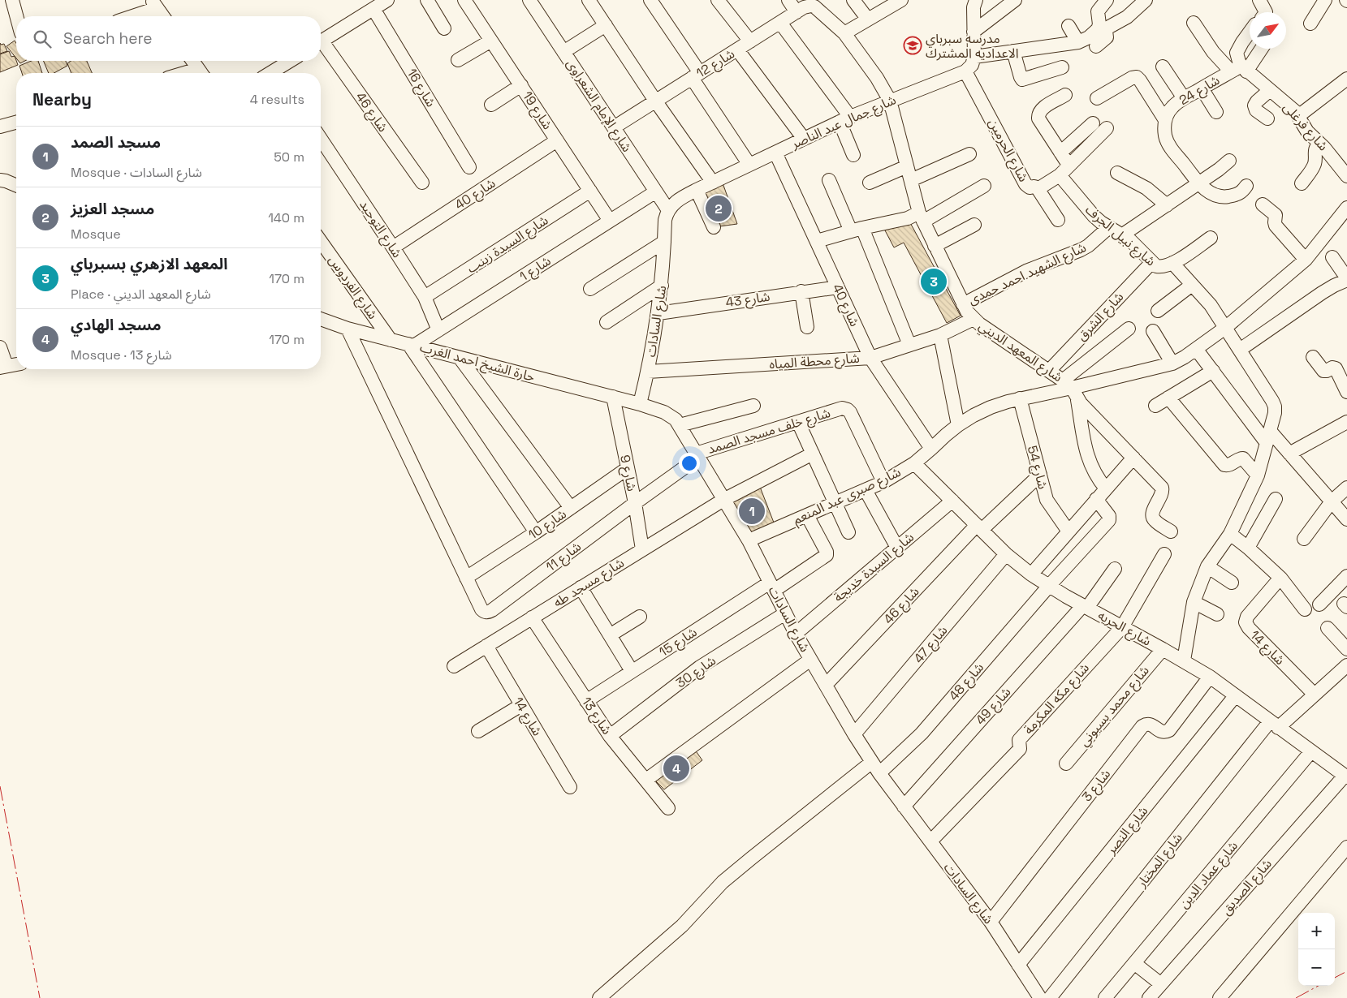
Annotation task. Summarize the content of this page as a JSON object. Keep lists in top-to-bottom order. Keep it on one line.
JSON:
{"streets":{"street":["شارع 12","شارع 16","شارع 24","شارع الإمام الشعراوى","شارع 19","شارع 46","شارع جمال عبد الناصر","شارع فرغلى","شارع الحرمين","شارع 40","شارع التوحيد","شارع نبيل الجرف","شارع السيدة زينب","شارع 1","شارع الشهيد احمد حمدى","شارع الفردوس","شارع 43","شارع الشرق","شارع السادات","شارع المعهد الديني","شارع محطة المياه","حارة الشيخ احمد الغرب","شارع خلف مسجد الصمد","شارع 54","شارع 9","شارع صبرى عبد المنعم","شارع 10","شارع 11","شارع السيدة خديجة","شارع مسجد طه","شارع الحريه","شارع 15","شارع 47","شارع 14","شارع 30","شارع 48","شارع مكه المكرمة","شارع 49","شارع محمد بسيوني","شارع 13","شارع 3","شارع النصر","شارع المختار","شارع عماد الدين","شارع الصديق"]},"crossings":[["شارع 12","شارع الإمام الشعراوى"],["شارع 12","شارع المعهد الديني"],["شارع 24","شارع فرغلى"],["شارع الإمام الشعراوى","شارع جمال عبد الناصر"],["شارع الإمام الشعراوى","شارع 1"],["شارع الإمام الشعراوى","شارع السادات"],["شارع 19","شارع 40"],["شارع 19","شارع السيدة زينب"],["شارع 19","شارع 1"],["شارع 46","شارع السادات"],["شارع 46","شارع 54"],["شارع 46","شارع الحريه"],["شارع جمال عبد الناصر","شارع الحرمين"],["شارع جمال عبد الناصر","شارع 40"],["شارع جمال عبد الناصر","شارع السادات"],["شارع جمال عبد الناصر","شارع المعهد الديني"],["شارع 40","شارع التوحيد"],["شارع 40","شارع 43"],["شارع 40","شارع محطة المياه"],["شارع 40","شارع صبرى عبد المنعم"],["شارع التوحيد","شارع السيدة زينب"],["شارع التوحيد","شارع 1"],["شارع نبيل الجرف","شارع الشهيد احمد حمدى"],["شارع نبيل الجرف","شارع الشرق"],["شارع 1","حارة الشيخ احمد الغرب"],["شارع الشهيد احمد حمدى","شارع المعهد الديني"],["شارع الفردوس","حارة الشيخ احمد الغرب"],["شارع 43","شارع السادات"],["شارع الشرق","شارع المعهد الديني"],["شارع السادات","شارع محطة المياه"],["شارع السادات","حارة الشيخ احمد الغرب"],["شارع السادات","شارع خلف مسجد الصمد"],["شارع السادات","شارع صبرى عبد المنعم"],["شارع السادات","شارع السيدة خديجة"],["شارع السادات","شارع مسجد طه"],["شارع السادات","شارع 15"],["شارع السادات","شارع 47"],["شارع السادات","شارع 30"],["شارع السادات","شارع 48"],["شارع السادات","شارع مكه المكرمة"],["شارع السادات","شارع 49"],["شارع السادات","شارع 3"],["شارع السادات","شارع النصر"],["شارع المعهد الديني","شارع محطة المياه"],["شارع المعهد الديني","شارع صبرى عبد المنعم"],["حارة الشيخ احمد الغرب","شارع 9"],["شارع خلف مسجد الصمد","شارع 9"],["شارع خلف مسجد الصمد","شارع صبرى عبد المنعم"],["شارع خلف مسجد الصمد","شارع 11"],["شارع 54","شارع صبرى عبد المنعم"],["شارع 9","شارع 10"],["شارع 9","شارع 11"],["شارع 9","شارع مسجد طه"],["شارع صبرى عبد المنعم","شارع الحريه"],["شارع 10","شارع 11"],["شارع السيدة خديجة","شارع الحريه"],["شارع مسجد طه","شارع 14"],["شارع مسجد طه","شارع 13"],["شارع الحريه","شارع 47"],["شارع الحريه","شارع 48"],["شارع الحريه","شارع مكه المكرمة"],["شارع الحريه","شارع 49"],["شارع الحريه","شارع محمد بسيوني"],["شارع الحريه","شارع 3"],["شارع الحريه","شارع النصر"],["شارع الحريه","شارع المختار"],["شارع الحريه","شارع عماد الدين"],["شارع الحريه","شارع الصديق"],["شارع 15","شارع 13"],["شارع 14","شارع المختار"],["شارع 30","شارع 13"]],"places":{"school or university":["مدرسه سبرباي الاعداديه المشترك"]},"north":"top right","page":{"search":"Search here","heading":["Nearby","4 results"],"list":[{"mark":"1","name":"مسجد الصمد","note":"Mosque · شارع السادات","value":"50 m"},{"mark":"2","name":"مسجد العزيز","note":"Mosque","value":"140 m"},{"mark":"3","name":"المعهد الازهري بسبرباي","note":"Place · شارع المعهد الديني","value":"170 m"},{"mark":"4","name":"مسجد الهادي","note":"Mosque · شارع 13","value":"170 m"}],"pins":["2","3","1","4"],"map_buttons":["+","−"]}}
